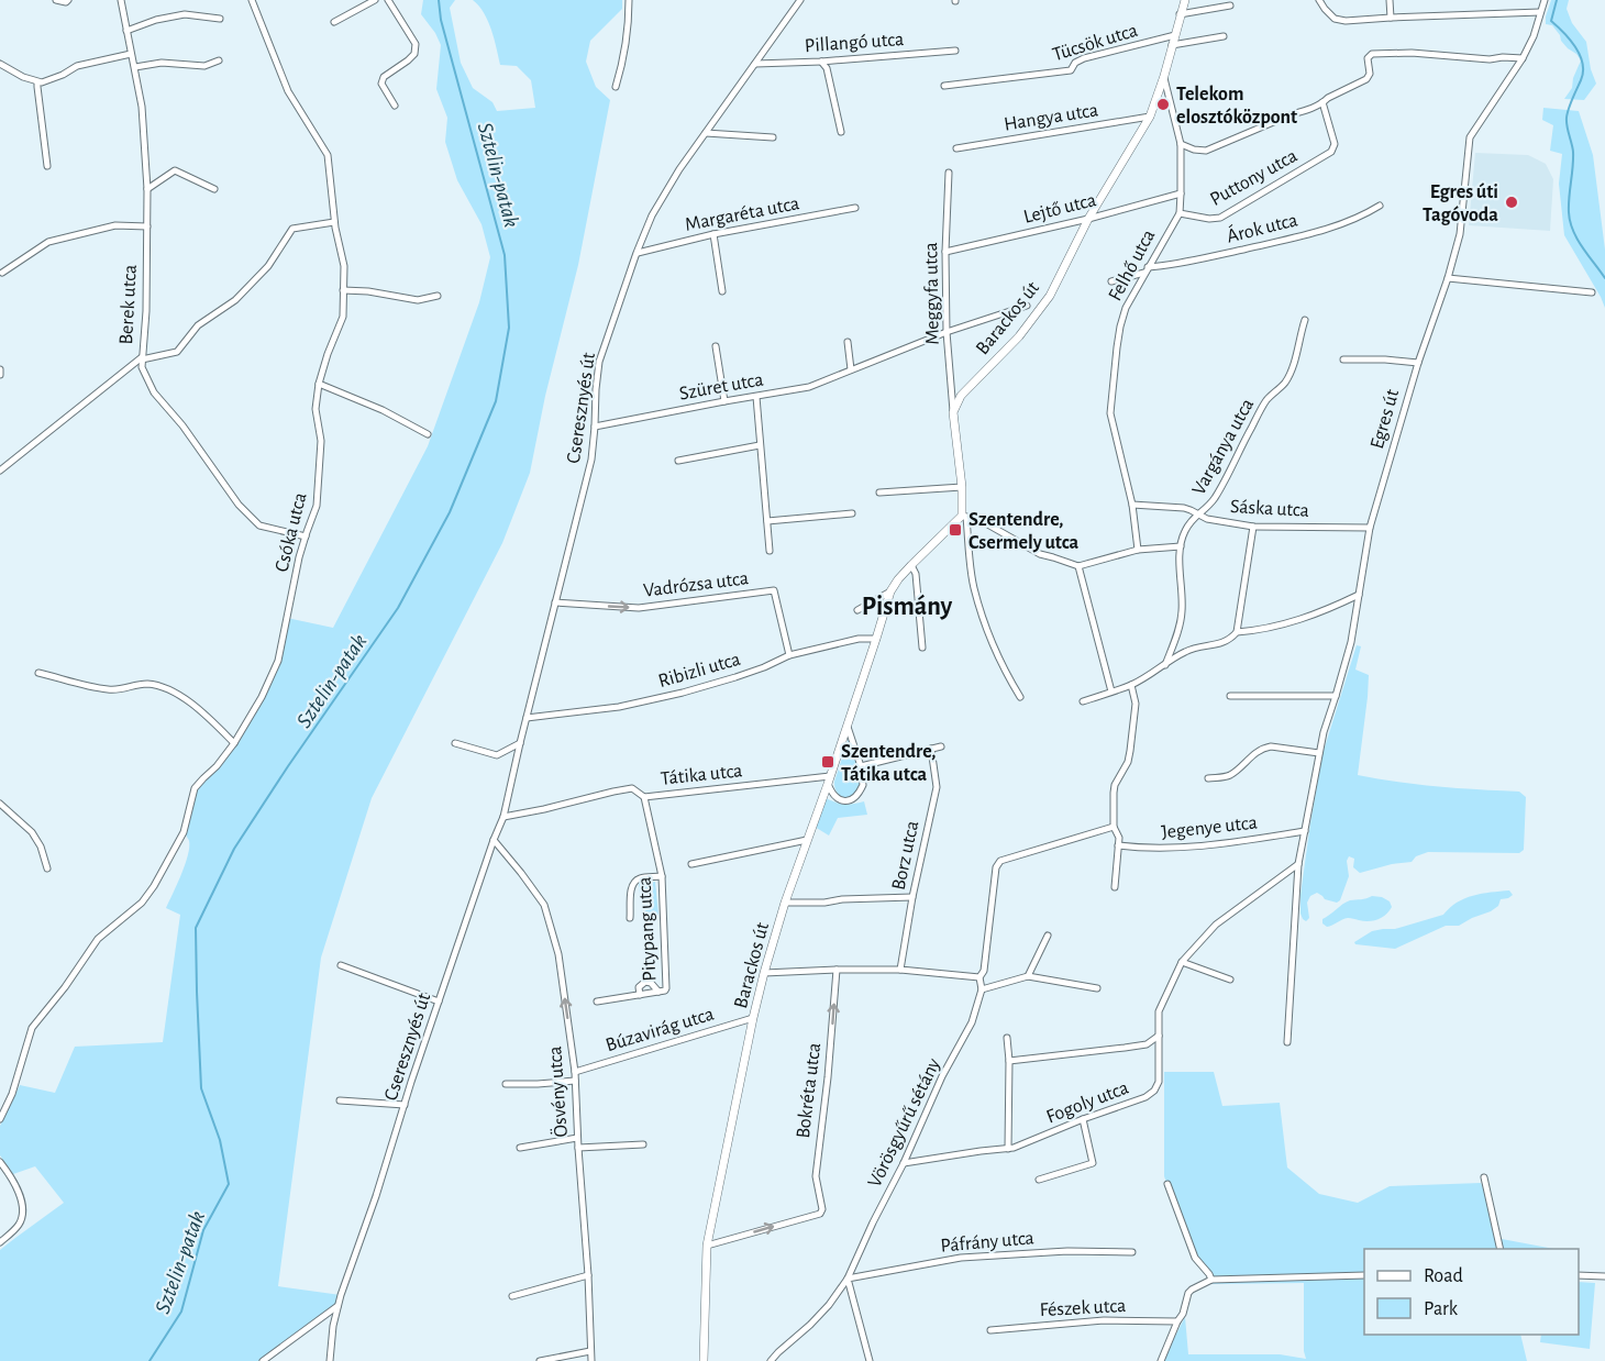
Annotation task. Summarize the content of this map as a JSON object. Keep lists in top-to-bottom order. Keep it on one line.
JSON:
{"streets":{"street":["Pillangó utca","Tücsök utca","Hangya utca","Puttony utca","Lejtő utca","Margaréta utca","Árok utca","Felhő utca","Meggyfa utca","Berek utca","Barackos út","Szüret utca","Cseresznyés út","Egres út","Vargánya utca","Sáska utca","Csóka utca","Vadrózsa utca","Ribizli utca","Tátika utca","Jegenye utca","Borz utca","Pitypang utca","Búzavirág utca","Bokréta utca","Ösvény utca","Fogoly utca","Vörösgyűrű sétány","Páfrány utca","Fészek utca"]},"crossings":[["Pillangó utca","Cseresznyés út"],["Tücsök utca","Barackos út"],["Hangya utca","Barackos út"],["Puttony utca","Felhő utca"],["Lejtő utca","Felhő utca"],["Lejtő utca","Meggyfa utca"],["Lejtő utca","Barackos út"],["Margaréta utca","Cseresznyés út"],["Árok utca","Felhő utca"],["Felhő utca","Barackos út"],["Felhő utca","Sáska utca"],["Meggyfa utca","Barackos út"],["Meggyfa utca","Szüret utca"],["Berek utca","Csóka utca"],["Barackos út","Ribizli utca"],["Barackos út","Tátika utca"],["Barackos út","Búzavirág utca"],["Barackos út","Bokréta utca"],["Szüret utca","Cseresznyés út"],["Cseresznyés út","Vadrózsa utca"],["Cseresznyés út","Ribizli utca"],["Cseresznyés út","Tátika utca"],["Cseresznyés út","Ösvény utca"],["Egres út","Sáska utca"],["Egres út","Jegenye utca"],["Egres út","Fogoly utca"],["Vargánya utca","Sáska utca"],["Vadrózsa utca","Ribizli utca"],["Tátika utca","Pitypang utca"],["Búzavirág utca","Ösvény utca"],["Fogoly utca","Vörösgyűrű sétány"],["Vörösgyűrű sétány","Páfrány utca"]],"one_way":["Vadrózsa utca","Bokréta utca","Ösvény utca"],"districts":["Pismány"],"water":["Sztelin-patak"],"places":{"other":["Telekom elosztóközpont","Egres úti Tagóvoda"],"transit":["Szentendre, Csermely utca","Szentendre, Tátika utca"]},"legend":["Road","Park"]}
